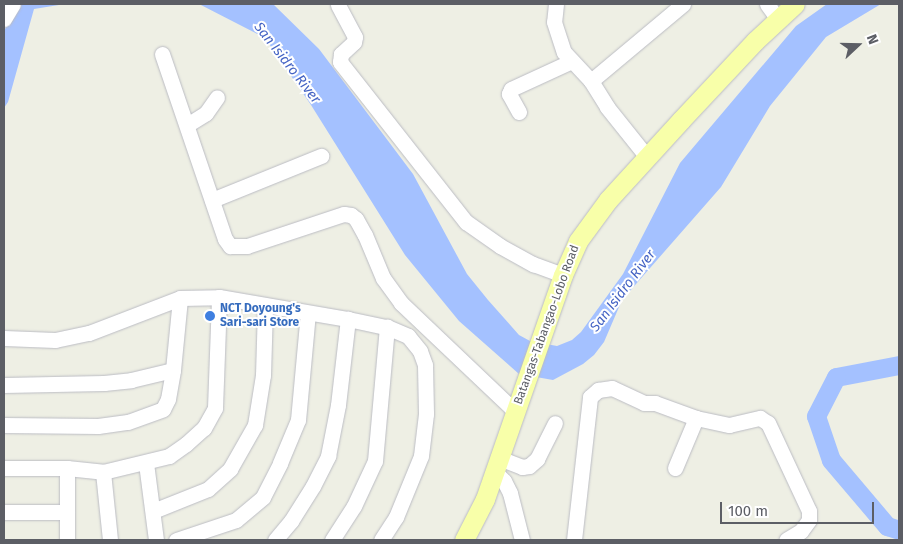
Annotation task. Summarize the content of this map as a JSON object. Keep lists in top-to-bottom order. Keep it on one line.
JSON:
{"streets":{"main road":["Batangas-Tabangao-Lobo Road"]},"water":["San Isidro River"],"places":["NCT Doyoung's Sari-sari Store"],"scale_bar":"100 m","north":"right"}
